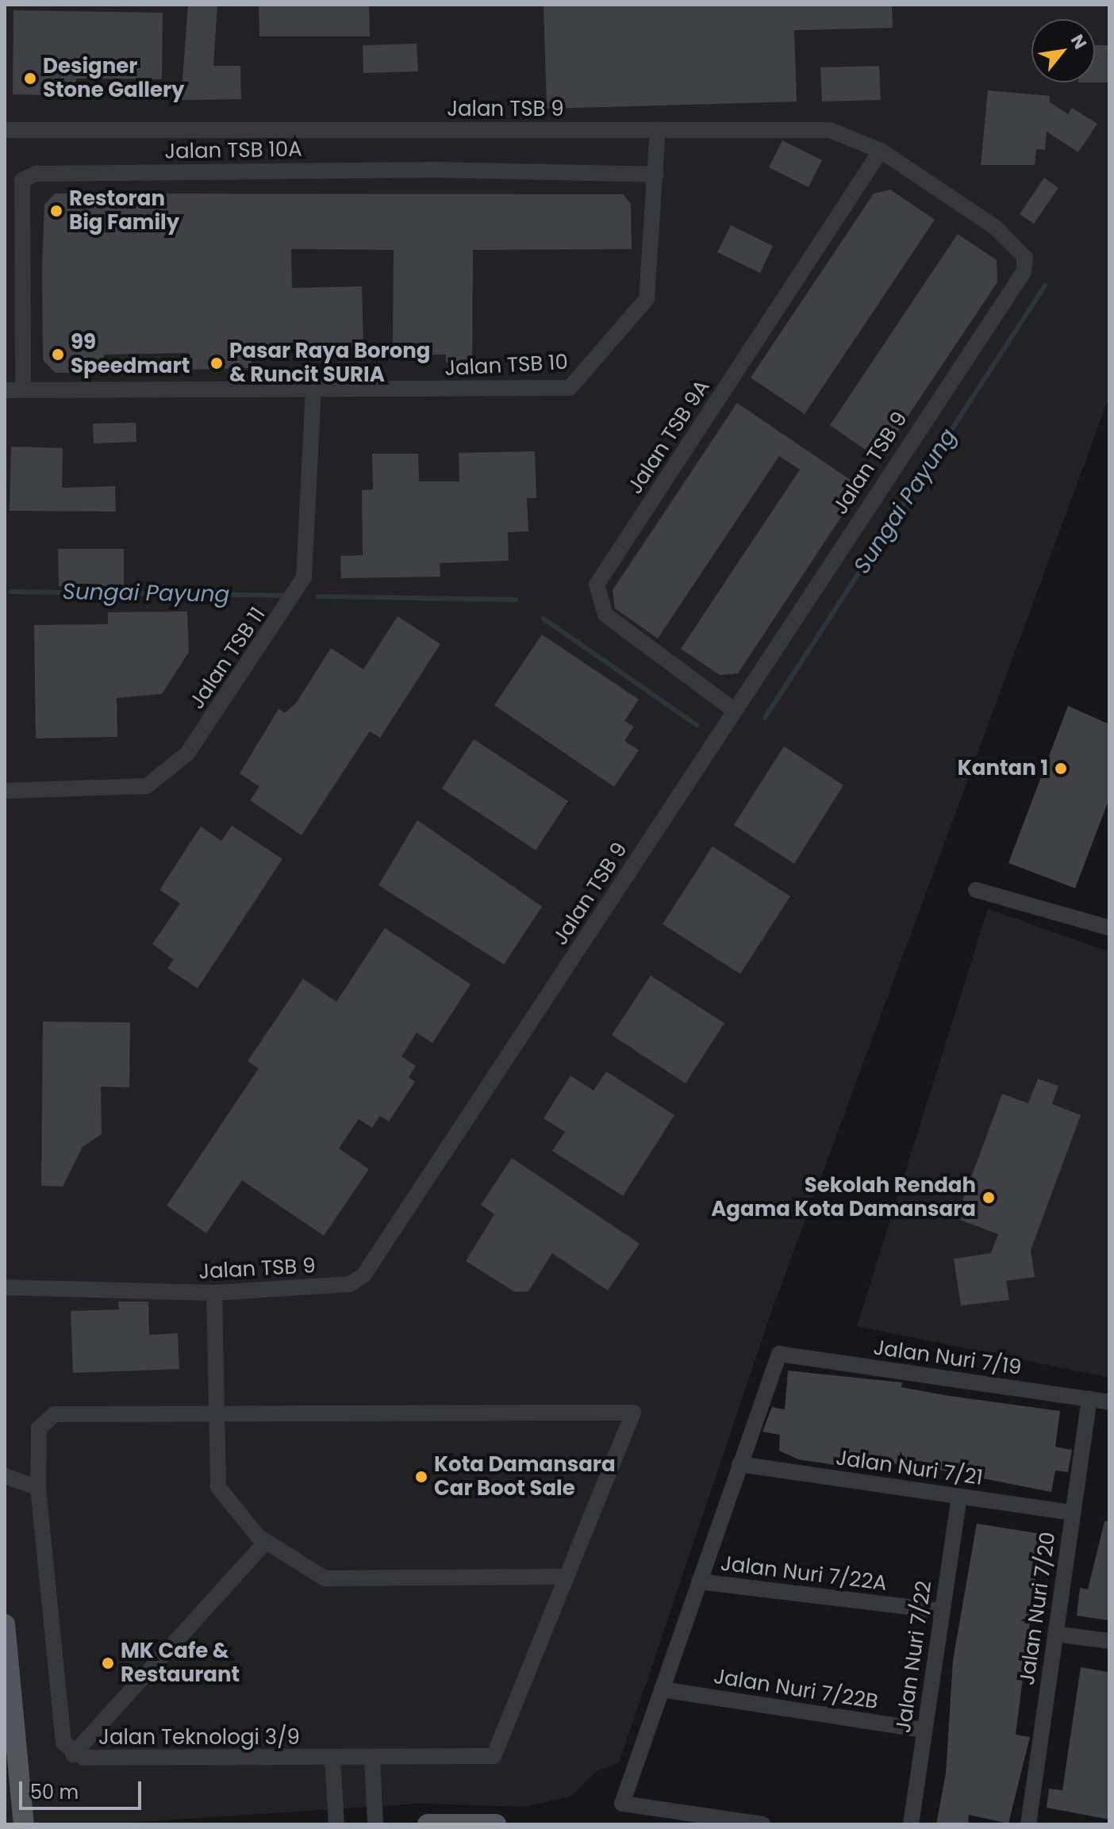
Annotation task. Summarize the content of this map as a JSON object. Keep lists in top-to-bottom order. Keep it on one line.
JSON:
{"streets":{"street":["Jalan TSB 9","Jalan TSB 10A","Jalan TSB 10","Jalan TSB 9A","Jalan TSB 11","Jalan Nuri 7/19","Jalan Nuri 7/21","Jalan Nuri 7/22A","Jalan Nuri 7/20","Jalan Nuri 7/22","Jalan Nuri 7/22B","Jalan Teknologi 3/9"]},"crossings":[["Jalan TSB 9","Jalan TSB 10"],["Jalan TSB 9","Jalan TSB 9A"],["Jalan TSB 10A","Jalan TSB 10"],["Jalan TSB 10","Jalan TSB 11"],["Jalan Nuri 7/19","Jalan Nuri 7/21"],["Jalan Nuri 7/19","Jalan Nuri 7/20"],["Jalan Nuri 7/21","Jalan Nuri 7/20"],["Jalan Nuri 7/21","Jalan Nuri 7/22"],["Jalan Nuri 7/22A","Jalan Nuri 7/22"],["Jalan Nuri 7/22","Jalan Nuri 7/22B"]],"water":["Sungai Payung"],"places":["Designer Stone Gallery","Restoran Big Family","99 Speedmart","Pasar Raya Borong & Runcit SURIA","Kantan 1","Sekolah Rendah Agama Kota Damansara","Kota Damansara Car Boot Sale","MK Cafe & Restaurant"],"scale_bar":"50 m","north":"top right"}
